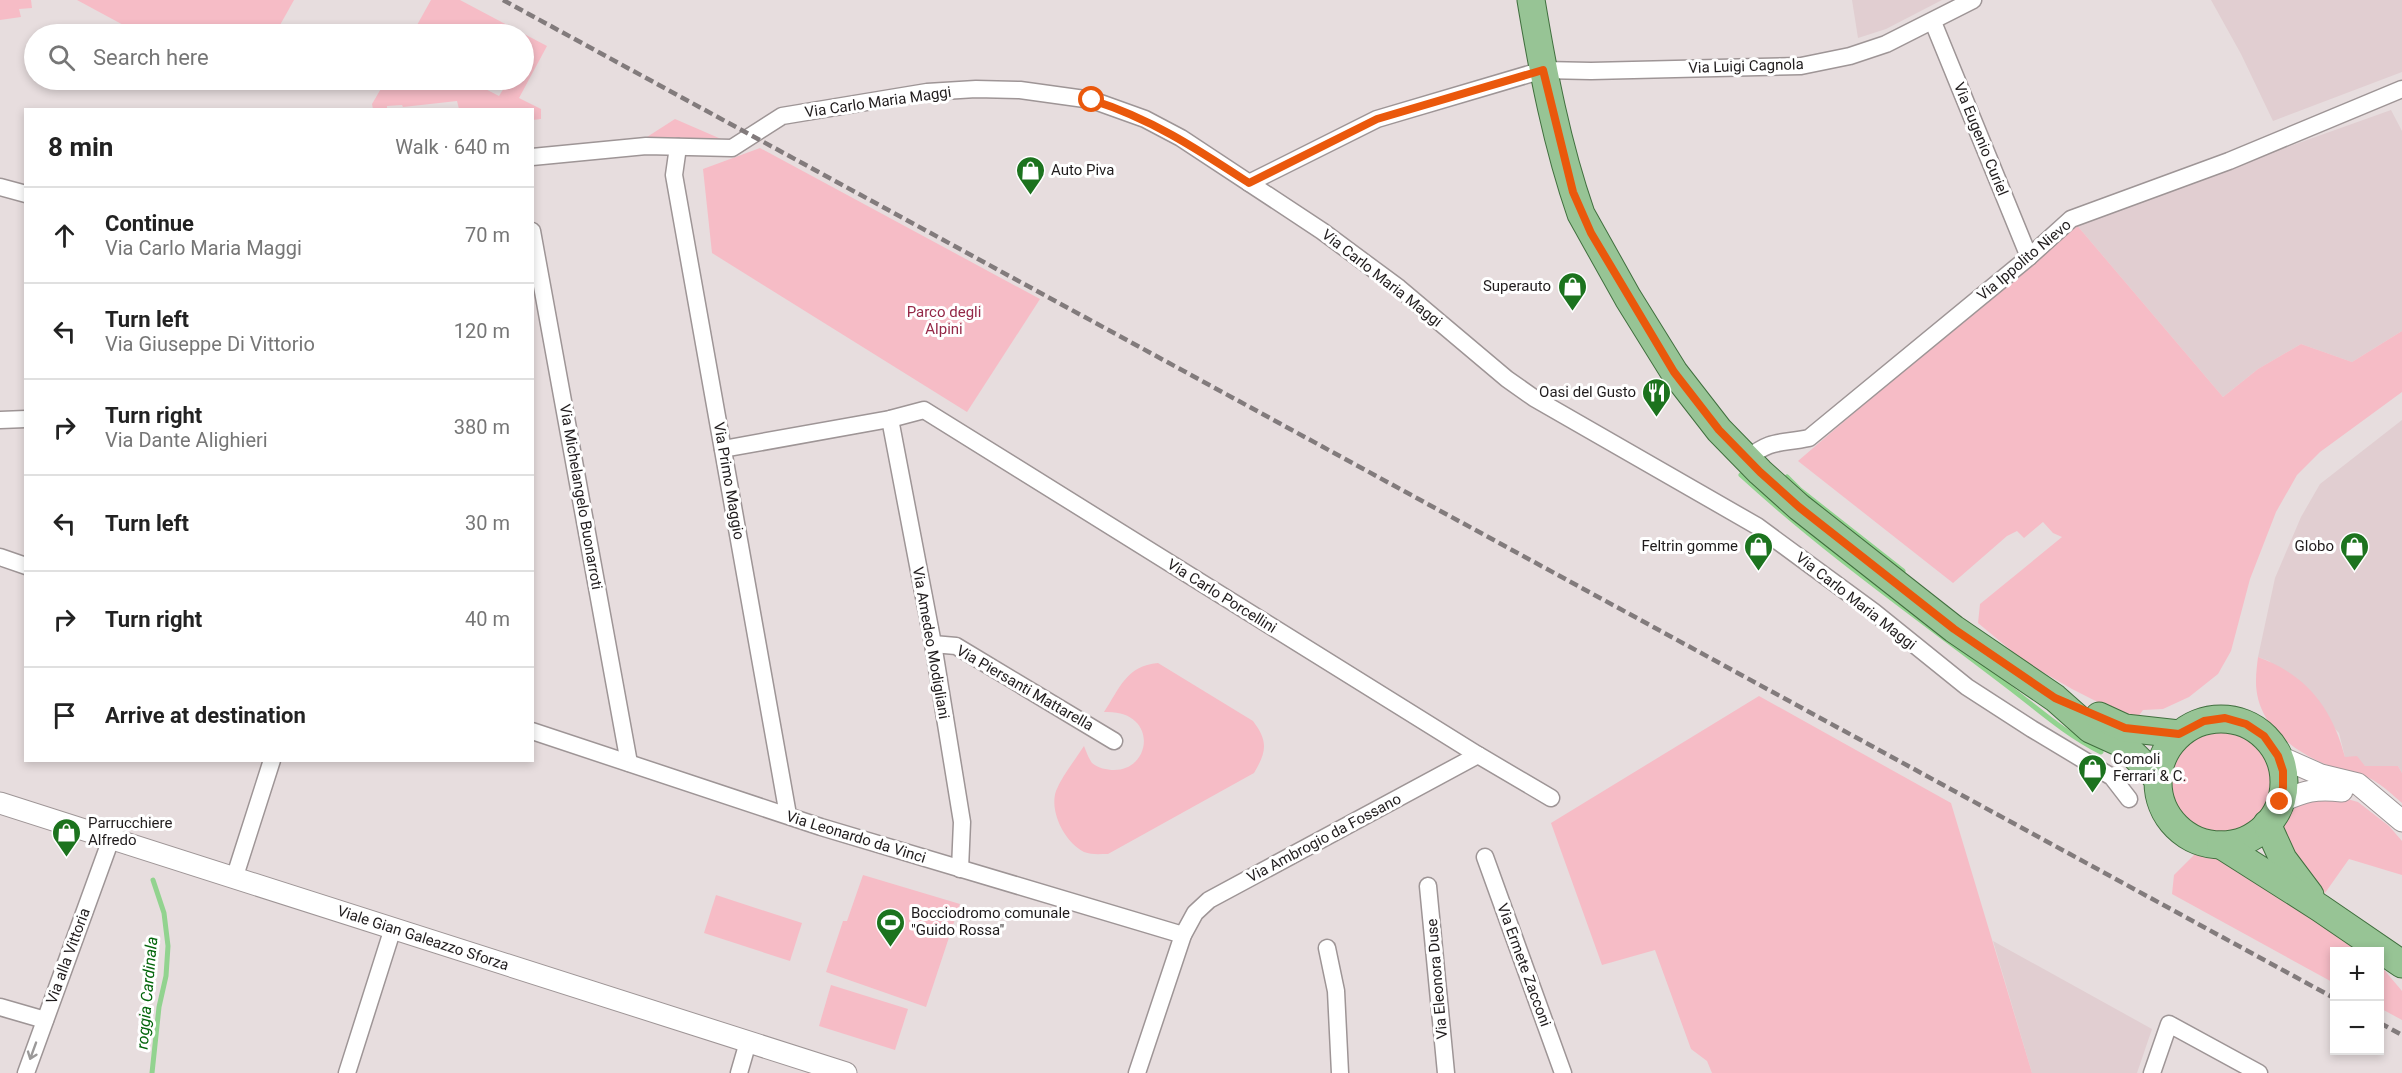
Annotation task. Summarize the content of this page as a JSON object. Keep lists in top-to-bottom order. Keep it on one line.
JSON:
{"streets":{"street":["Via Luigi Cagnola","Via Carlo Maria Maggi","Via Eugenio Curiel","Via Ippolito Nievo","Via Primo Maggio","Via Michelangelo Buonarroti","Via Carlo Porcellini","Via Amedeo Modigliani","Via Piersanti Mattarella","Via Leonardo da Vinci","Via Ambrogio da Fossano","Viale Gian Galeazzo Sforza","Via alla Vittoria","Via Ermete Zacconi","Via Eleonora Duse"]},"crossings":[["Via Luigi Cagnola","Via Carlo Maria Maggi"],["Via Luigi Cagnola","Via Eugenio Curiel"],["Via Carlo Maria Maggi","Via Primo Maggio"],["Via Eugenio Curiel","Via Ippolito Nievo"],["Via Primo Maggio","Via Carlo Porcellini"],["Via Primo Maggio","Via Leonardo da Vinci"],["Via Michelangelo Buonarroti","Via Leonardo da Vinci"],["Via Carlo Porcellini","Via Amedeo Modigliani"],["Via Carlo Porcellini","Via Ambrogio da Fossano"],["Via Amedeo Modigliani","Via Piersanti Mattarella"],["Via Amedeo Modigliani","Via Leonardo da Vinci"],["Via Leonardo da Vinci","Via Ambrogio da Fossano"],["Viale Gian Galeazzo Sforza","Via alla Vittoria"]],"water":["roggia Cardinala"],"parks":["Parco degli Alpini"],"places":{"shop":["Auto Piva","Superauto","Feltrin gomme","Globo","Comoli Ferrari & C.","Parrucchiere Alfredo"],"restaurant":["Oasi del Gusto"],"sports":["Bocciodromo comunale \"Guido Rossa\""]},"page":{"search":"Search here","heading":["8 min","Walk · 640 m"],"list":[["Continue","Via Carlo Maria Maggi","70 m"],["Turn left","Via Giuseppe Di Vittorio","120 m"],["Turn right","Via Dante Alighieri","380 m"],["Turn left","30 m"],["Turn right","40 m"],"Arrive at destination"],"map_buttons":["+","−"]}}
